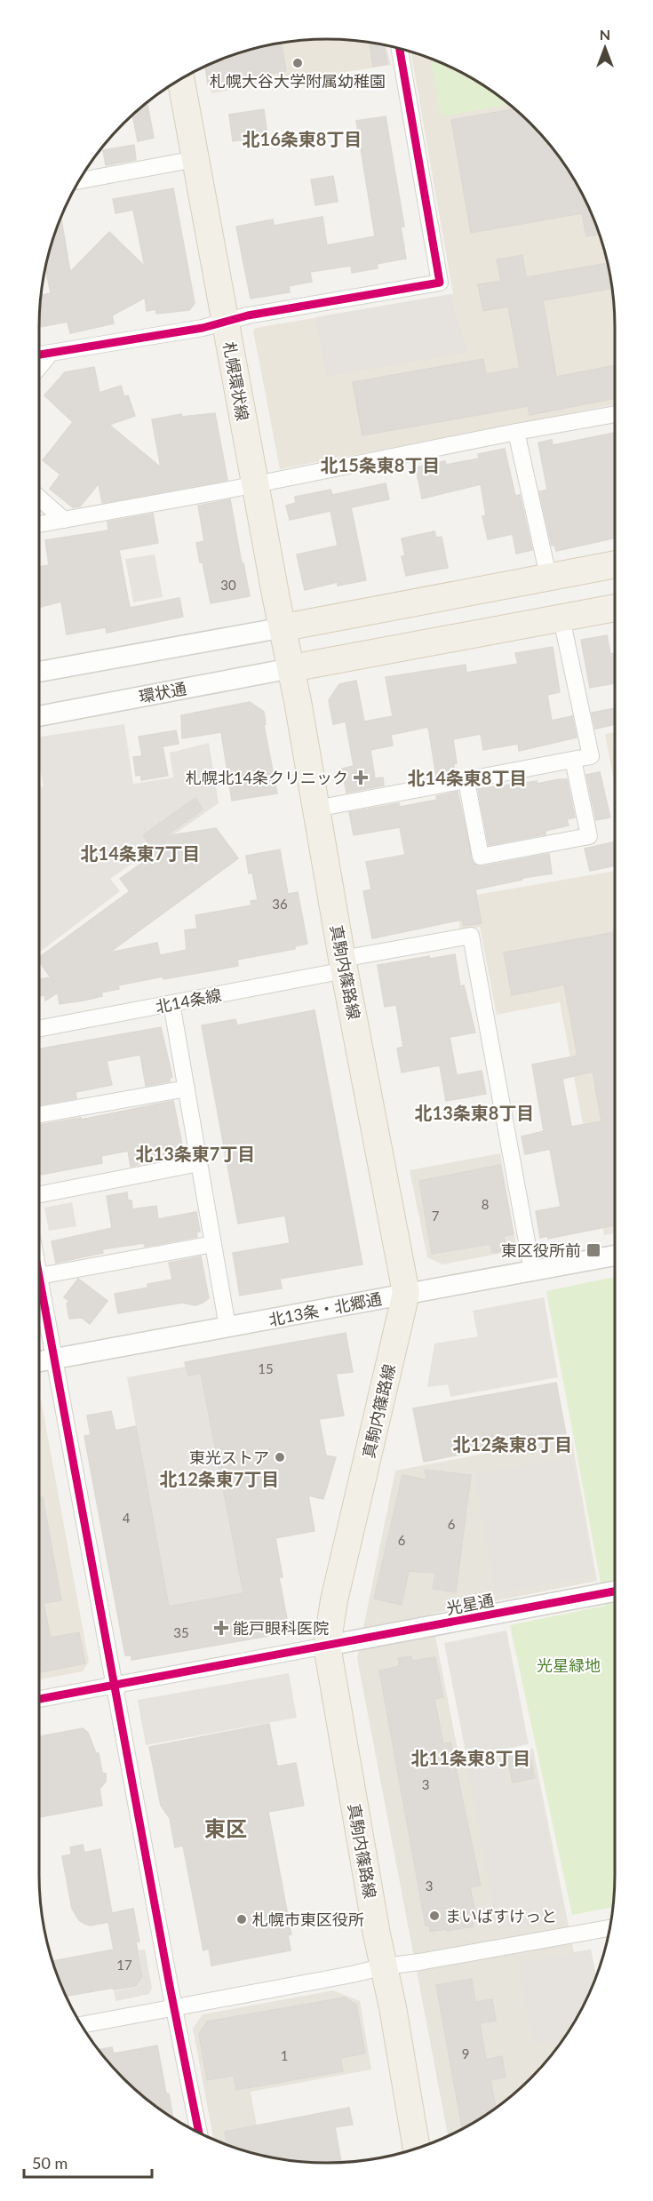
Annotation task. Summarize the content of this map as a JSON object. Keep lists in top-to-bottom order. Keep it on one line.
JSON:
{"streets":{"main road":["札幌環状線","真駒内篠路線"],"street":["環状通","北14条線","北13条・北郷通","光星通"]},"crossings":[["札幌環状線","環状通"],["札幌環状線","真駒内篠路線"],["環状通","真駒内篠路線"],["真駒内篠路線","北14条線"],["真駒内篠路線","北13条・北郷通"],["真駒内篠路線","光星通"],["北14条線","北13条・北郷通"]],"districts":["北16条東8丁目","北15条東8丁目","北14条東8丁目","北14条東7丁目","北13条東8丁目","北13条東7丁目","北12条東8丁目","北12条東7丁目","北11条東8丁目","東区"],"parks":["光星緑地"],"places":{"other":["札幌大谷大学附属幼稚園","東光ストア","まいばすけっと","札幌市東区役所"],"health":["札幌北14条クリニック","能戸眼科医院"],"transit":["東区役所前"]},"house_numbers":["30","36","8","7","15","4","6","6","35","3","3","17","9","1"],"scale_bar":"50 m","north":"top"}
